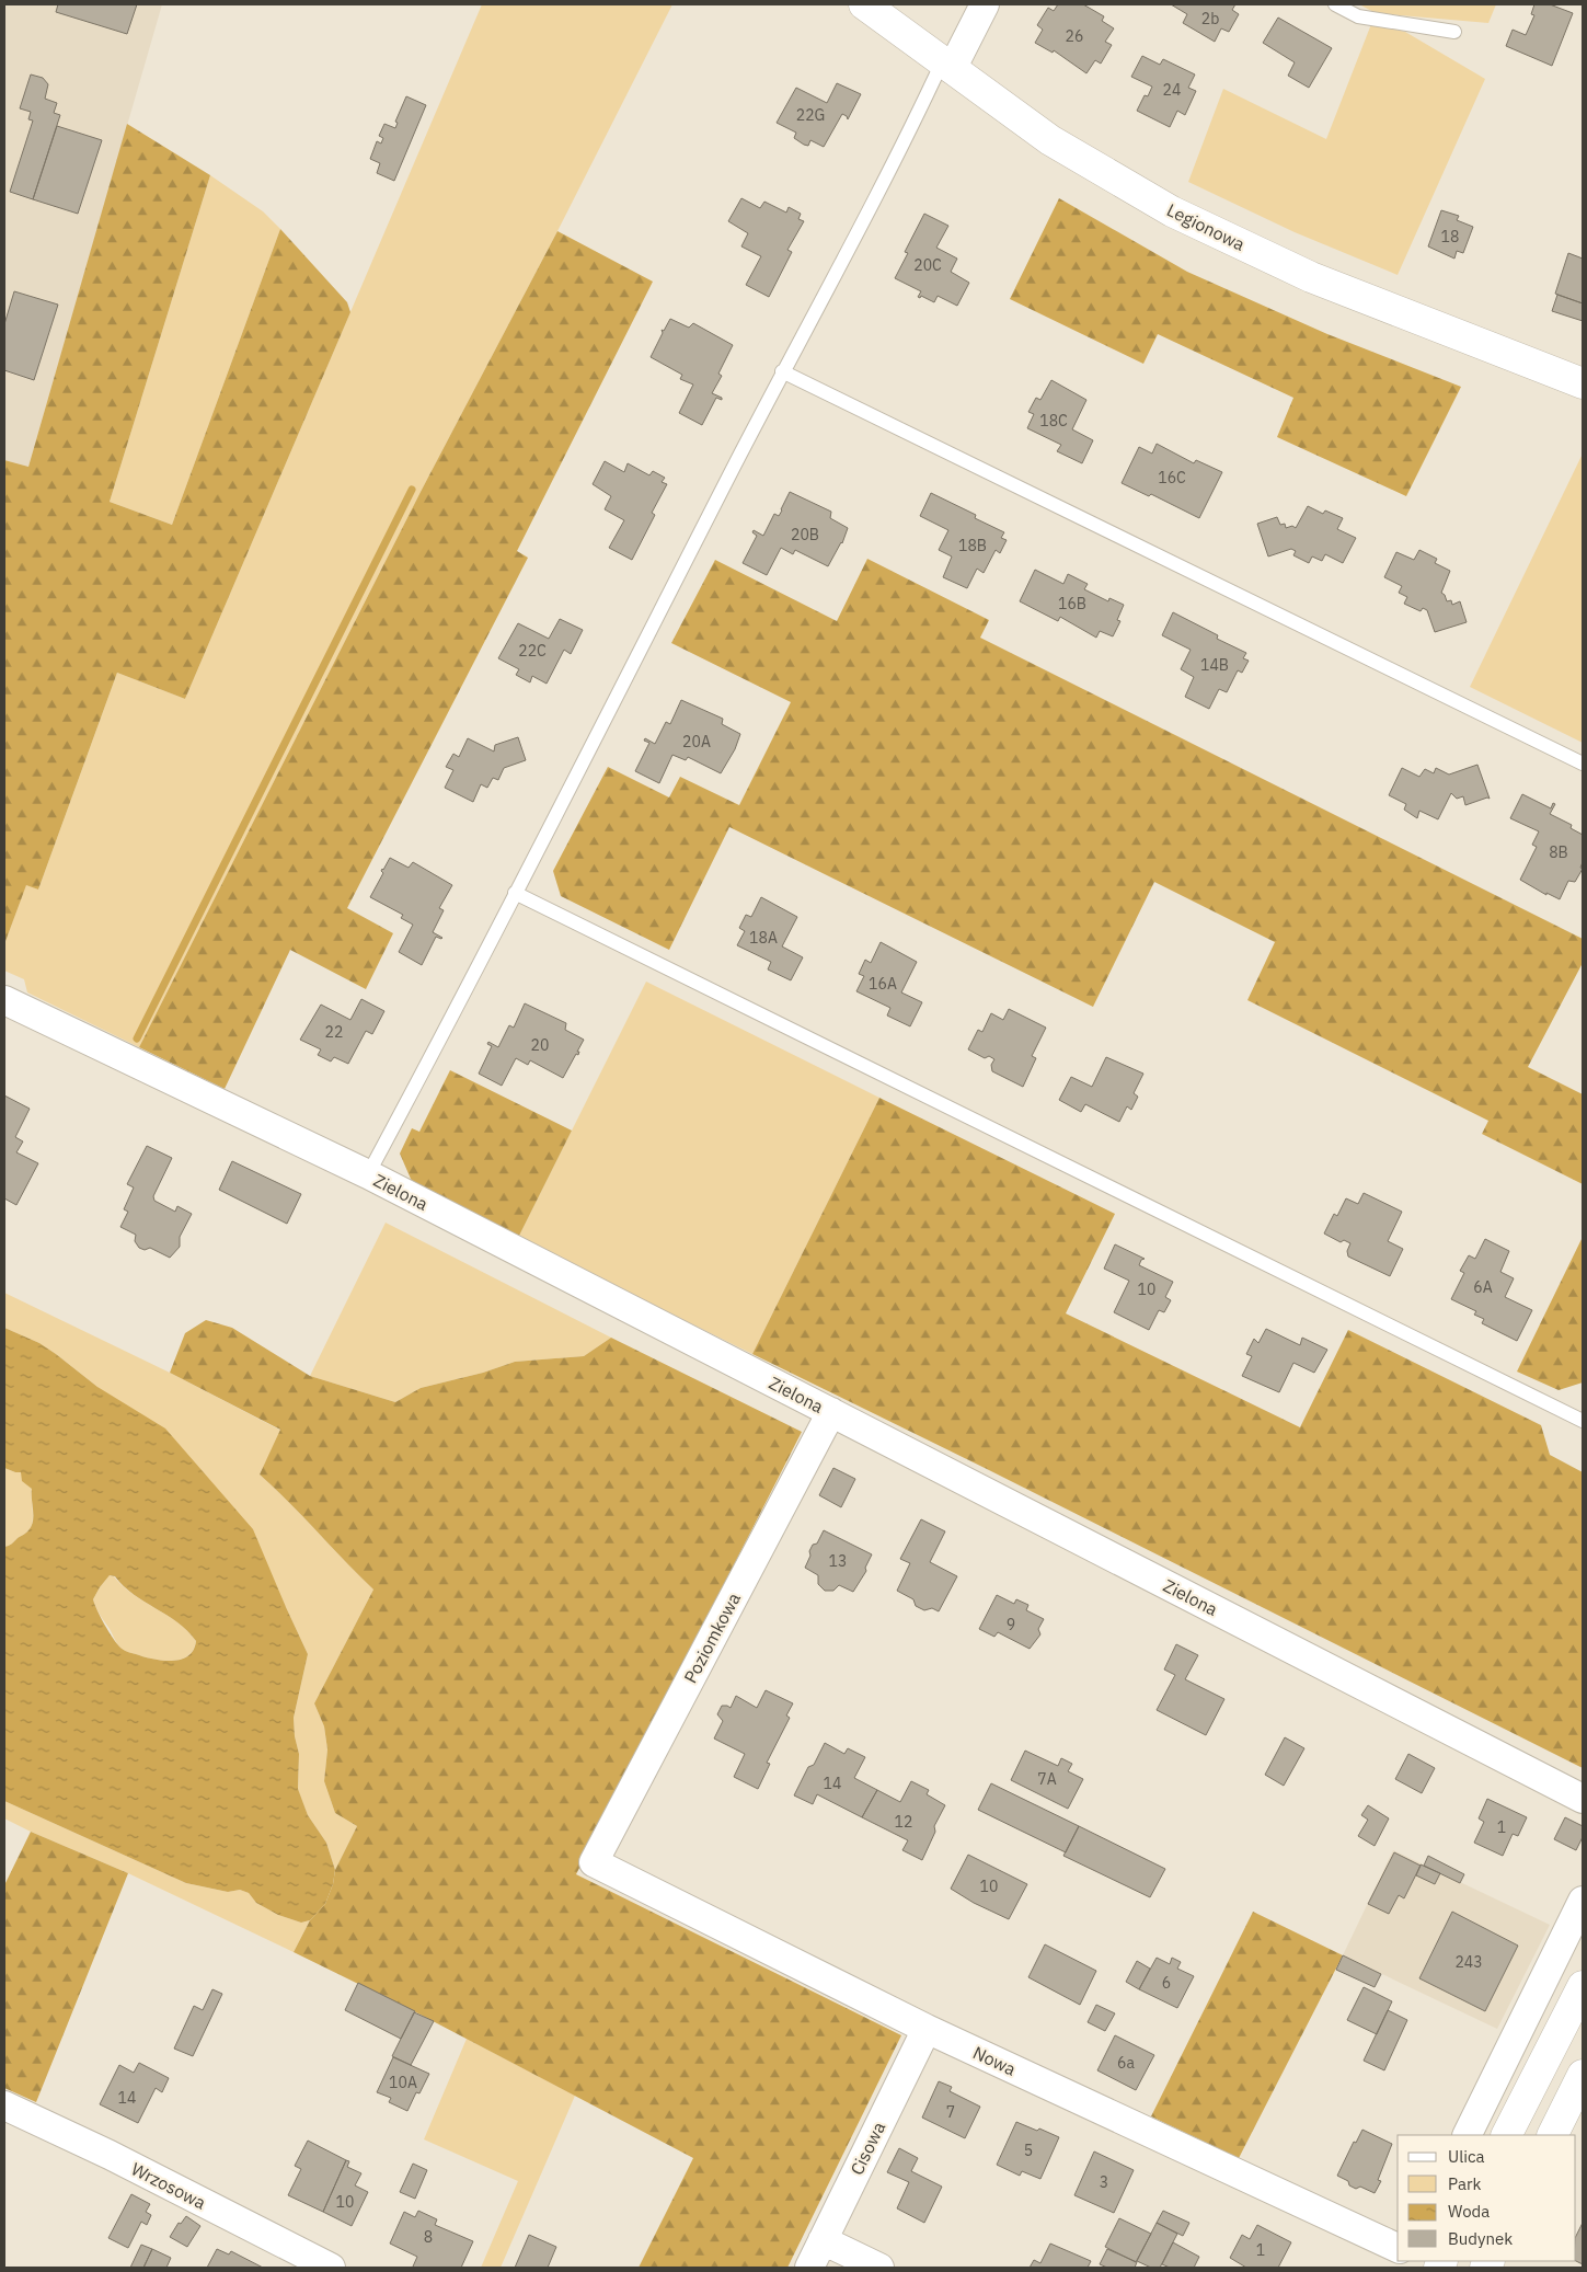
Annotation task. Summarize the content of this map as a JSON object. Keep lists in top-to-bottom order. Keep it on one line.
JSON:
{"streets":{"main road":["Legionowa"],"street":["Zielona","Poziomkowa","Nowa","Cisowa","Wrzosowa"]},"crossings":[["Zielona","Poziomkowa"],["Poziomkowa","Nowa"],["Nowa","Cisowa"]],"house_numbers":["2b","26","24","22G","18","20C","18C","16C","20B","18B","16B","22C","14B","20A","8B","18A","16A","22","20","6A","10","13","9","7A","14","12","1","10","243","6","6a","10A","14","7","5","3","10","8","1"],"legend":["Ulica","Park","Woda","Budynek"]}
